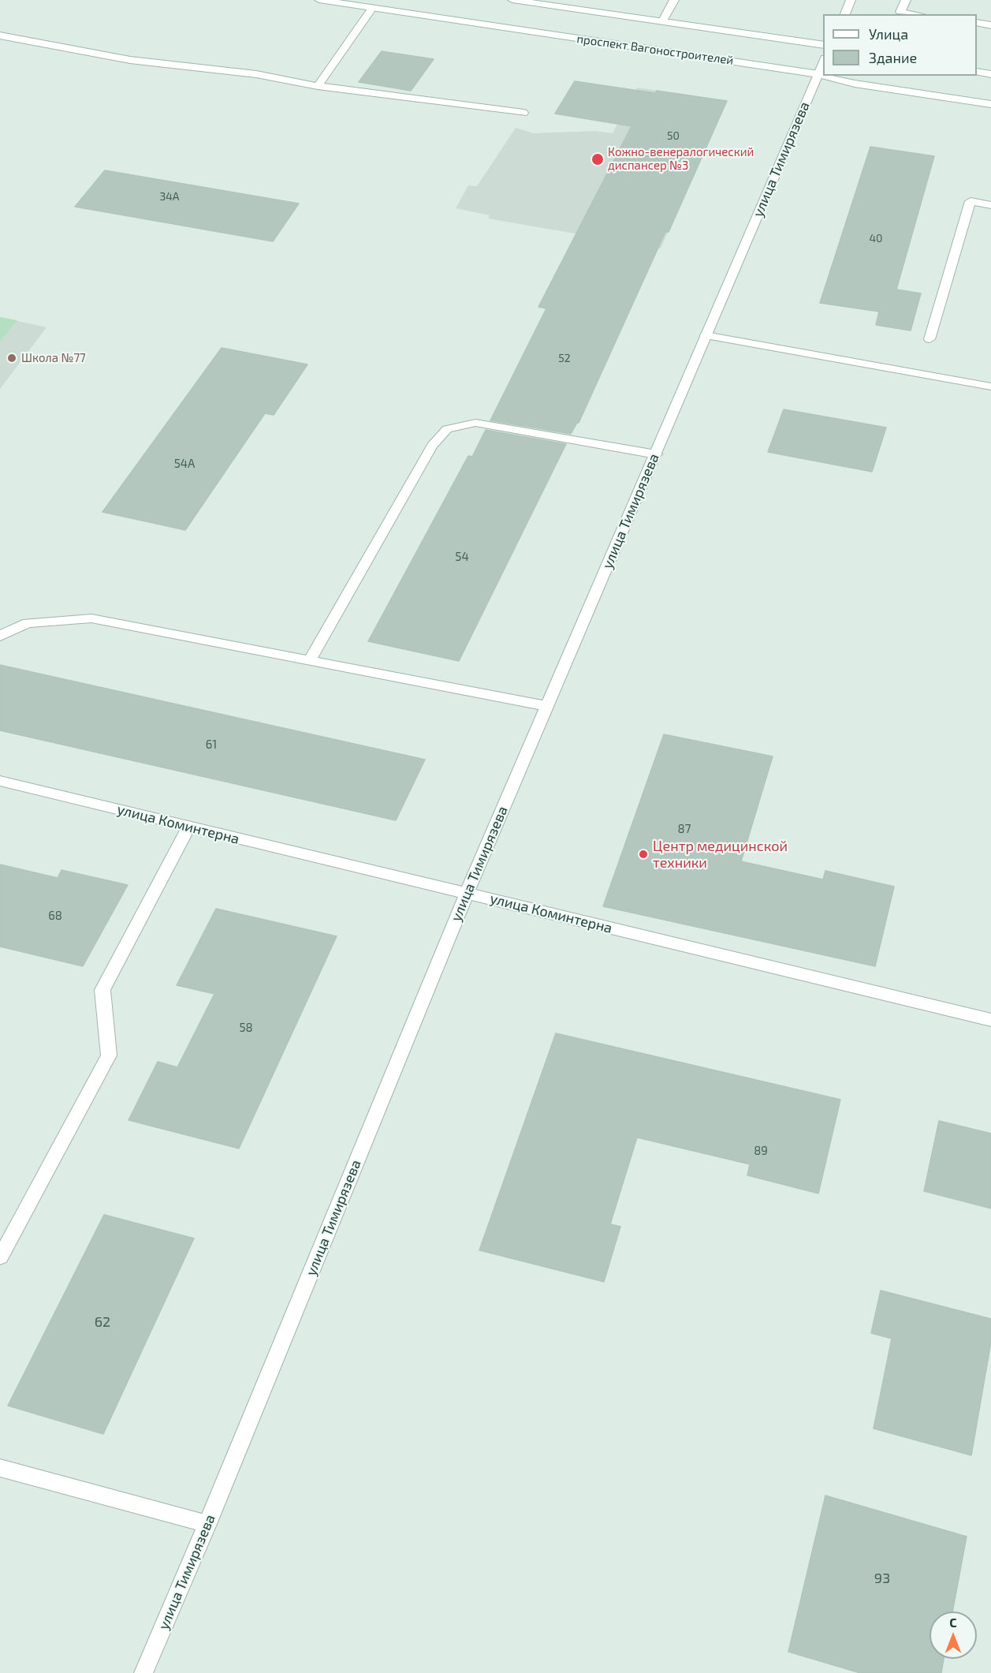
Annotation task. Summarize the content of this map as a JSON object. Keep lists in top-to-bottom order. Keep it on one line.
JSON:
{"streets":{"street":["проспект Вагоностроителей","улица Тимирязева","улица Коминтерна"]},"crossings":[["проспект Вагоностроителей","улица Тимирязева"],["улица Тимирязева","улица Коминтерна"]],"places":["Кожно-венералогический диспансер №3","Школа №77","Центр медицинской техники"],"house_numbers":["50","34А","40","52","54А","54","61","87","68","58","89","62","93"],"legend":["Улица","Здание"],"north":"top"}
